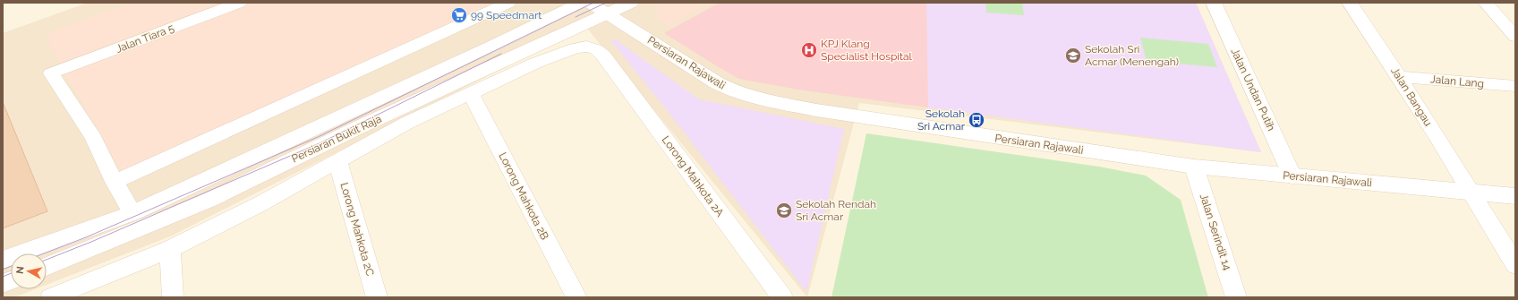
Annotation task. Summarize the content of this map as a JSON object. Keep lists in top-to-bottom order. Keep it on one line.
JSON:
{"streets":{"main road":["Persiaran Rajawali","Persiaran Bukit Raja"],"street":["Jalan Tiara 5","Jalan Lang","Jalan Undan Putih","Jalan Bangau","Lorong Mahkota 2A","Lorong Mahkota 2B","Lorong Mahkota 2C","Jalan Serindit 14"]},"crossings":[["Persiaran Rajawali","Jalan Undan Putih"],["Persiaran Rajawali","Jalan Bangau"],["Persiaran Rajawali","Persiaran Bukit Raja"],["Persiaran Rajawali","Jalan Serindit 14"],["Jalan Lang","Jalan Bangau"],["Lorong Mahkota 2A","Lorong Mahkota 2B"]],"places":{"supermarket":["99 Speedmart"],"hospital":["KPJ Klang Specialist Hospital"],"school or university":["Sekolah Sri Acmar (Menengah)","Sekolah Rendah Sri Acmar"],"bus stop":["Sekolah Sri Acmar"]},"north":"left"}
